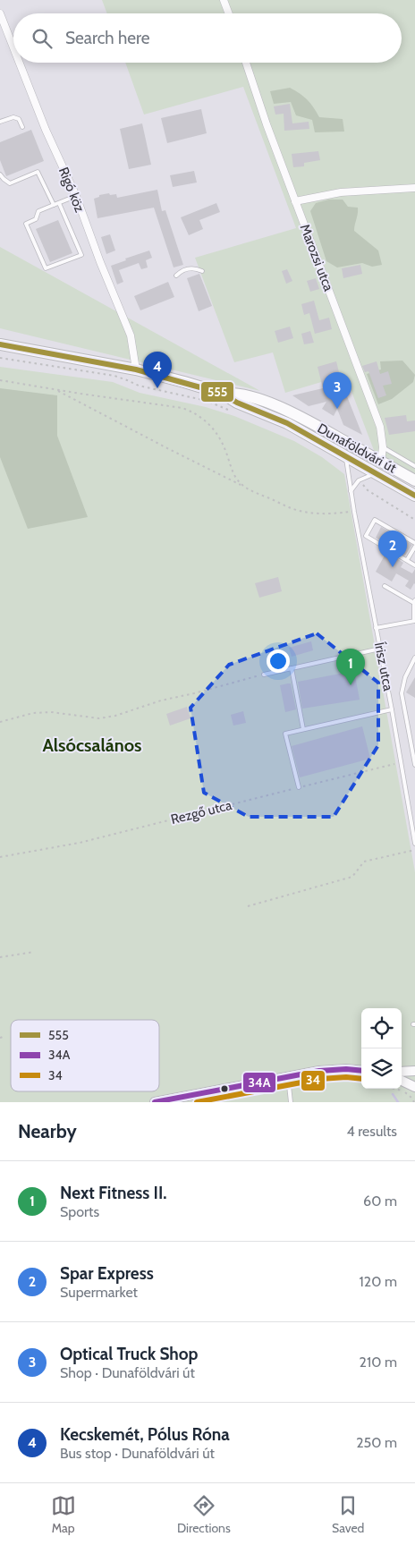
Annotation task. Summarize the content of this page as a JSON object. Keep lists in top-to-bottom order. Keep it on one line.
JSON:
{"streets":{"main road":["Dunaföldvári út"],"street":["Rigó köz","Marozsi utca"],"lane":["Írisz utca"],"path":["Rezgő utca"]},"crossings":[["Rigó köz","Dunaföldvári út"],["Marozsi utca","Dunaföldvári út"],["Dunaföldvári út","Írisz utca"],["Írisz utca","Rezgő utca"]],"districts":["Alsócsalános"],"lines":["transit line 555","transit line 34A","transit line 34"],"legend":["555","34A","34"],"page":{"search":"Search here","pins":["4","3","2","1"],"heading":["Nearby","4 results"],"list":[{"mark":"1","name":"Next Fitness II.","note":"Sports","value":"60 m"},{"mark":"2","name":"Spar Express","note":"Supermarket","value":"120 m"},{"mark":"3","name":"Optical Truck Shop","note":"Shop · Dunaföldvári út","value":"210 m"},{"mark":"4","name":"Kecskemét, Pólus Róna","note":"Bus stop · Dunaföldvári út","value":"250 m"}],"nav":["Map","Directions","Saved"]}}
